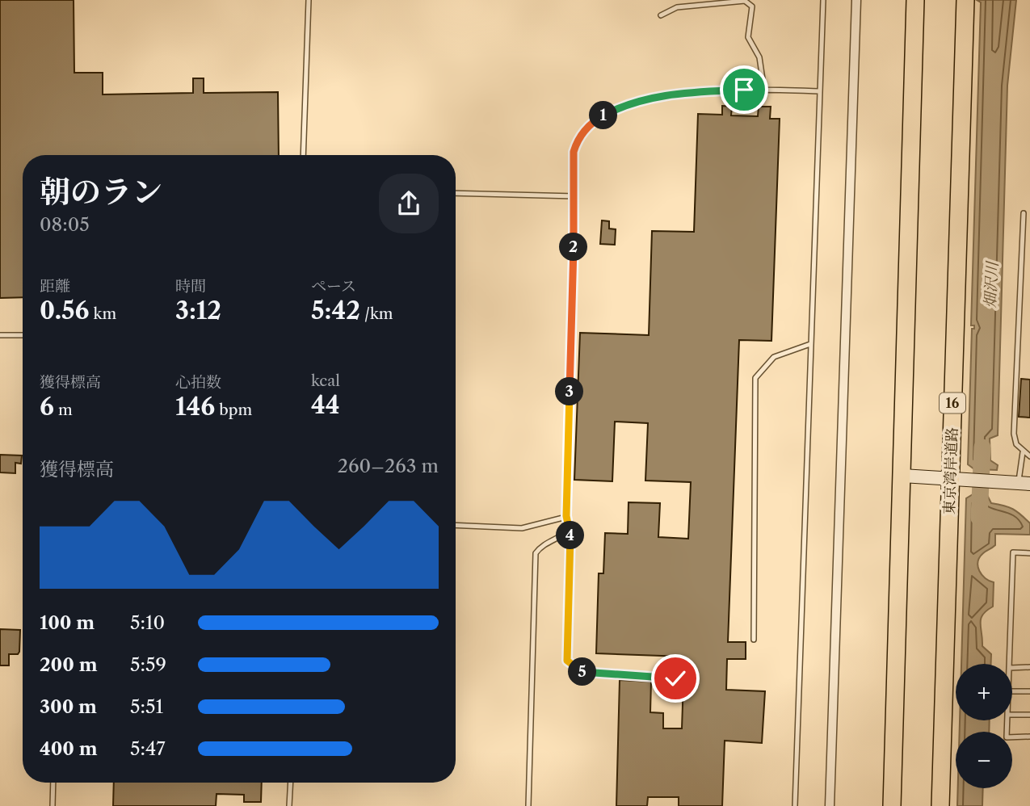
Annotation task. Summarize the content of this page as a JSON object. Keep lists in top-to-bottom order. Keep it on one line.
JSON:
{"streets":{"highway":["16","東京湾岸道路"]},"water":["畑沢川"],"page":{"pins":["1","2","3","4","5"],"heading":["朝のラン","08:05"],"stats":[["距離","0.56 km"],["時間","3:12"],["ペース","5:42 /km"],["獲得標高","6 m"],["心拍数","146 bpm"],["kcal","44"]],"chart":["獲得標高","260–263 m"],"list":[{"name":"100 m","note":"5:10"},{"name":"200 m","note":"5:59"},{"name":"300 m","note":"5:51"},{"name":"400 m","note":"5:47"}],"map_buttons":["+","−"]}}
